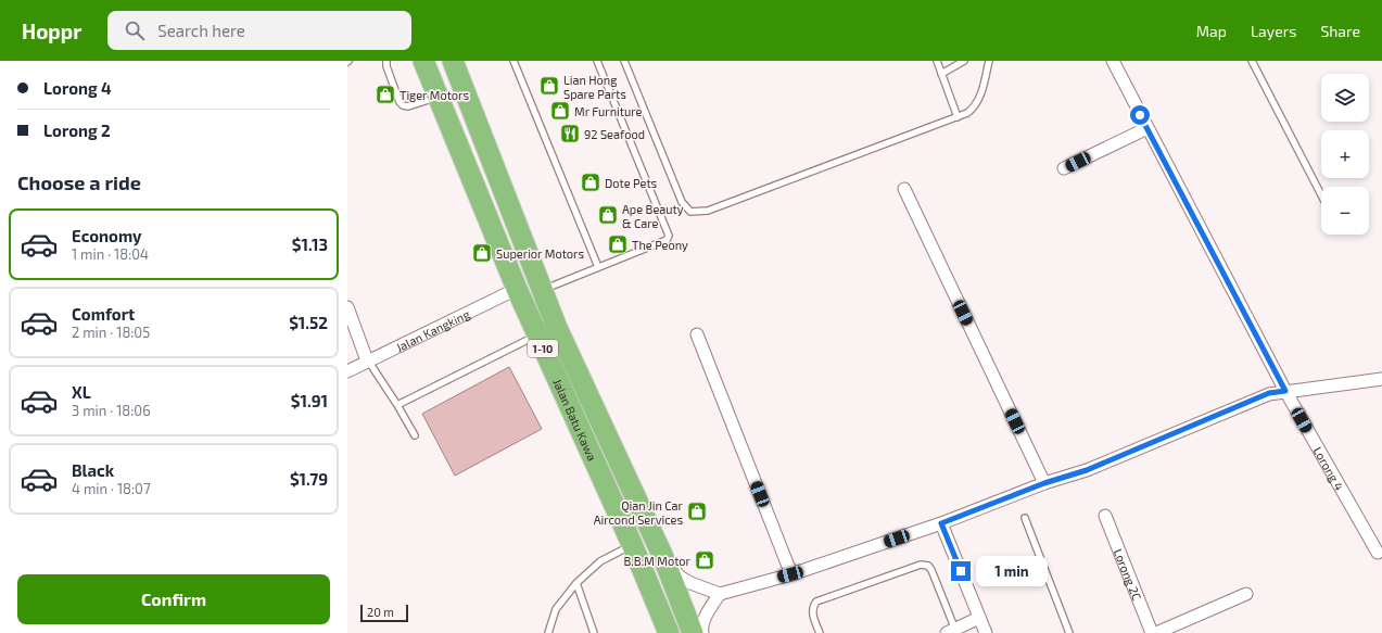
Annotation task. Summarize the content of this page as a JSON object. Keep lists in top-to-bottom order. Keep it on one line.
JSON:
{"streets":{"highway":["1-10","Jalan Batu Kawa"],"street":["Jalan Kangking","Lorong 4","Lorong 2C"]},"crossings":[["Jalan Kangking","Jalan Batu Kawa"]],"places":{"shop":["Lian Hong Spare Parts","Tiger Motors","Mr Furniture","Dote Pets","Ape Beauty & Care","The Peony","Superior Motors","Qian Jin Car Aircond Services","B.B.M Motor"],"restaurant":["92 Seafood"]},"scale_bar":"20 m","page":{"header":"Hoppr","search":"Search here","nav":["Map","Layers","Share"],"banner":["Lorong 4","Lorong 2"],"map_buttons":["+","−"],"heading":"Choose a ride","list":[{"name":"Economy","note":"1 min · 18:04","value":"$1.13"},{"name":"Comfort","note":"2 min · 18:05","value":"$1.52"},{"name":"XL","note":"3 min · 18:06","value":"$1.91"},{"name":"Black","note":"4 min · 18:07","value":"$1.79"}],"bubble":"1 min","buttons":"Confirm","scale":"20 m"}}
